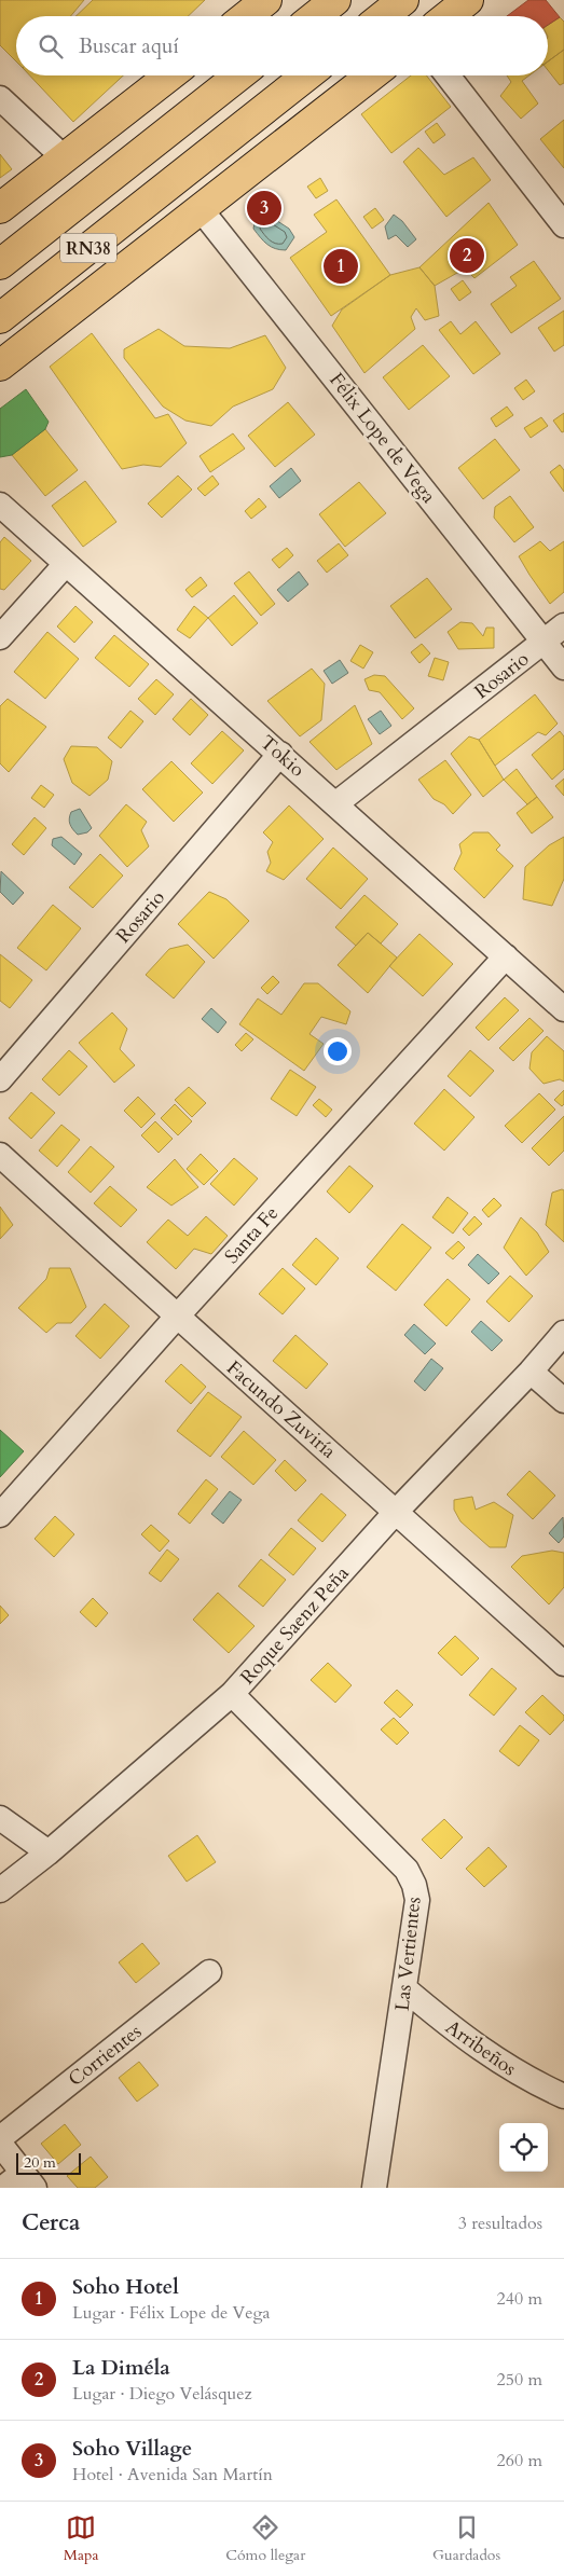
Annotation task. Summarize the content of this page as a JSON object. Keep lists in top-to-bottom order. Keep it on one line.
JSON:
{"streets":{"main road":["RN38"],"street":["Félix Lope de Vega","Rosario","Tokio","Santa Fe","Facundo Zuviría","Roque Saenz Peña","Las Vertientes","Arribeños","Corrientes"]},"crossings":[["Félix Lope de Vega","Rosario"],["Rosario","Tokio"],["Tokio","Santa Fe"],["Santa Fe","Facundo Zuviría"],["Facundo Zuviría","Roque Saenz Peña"],["Roque Saenz Peña","Las Vertientes"],["Las Vertientes","Arribeños"]],"scale_bar":"20 m","page":{"search":"Buscar aquí","pins":["3","2","1"],"scale":"20 m","heading":["Cerca","3 resultados"],"list":[{"mark":"1","name":"Soho Hotel","note":"Lugar · Félix Lope de Vega","value":"240 m"},{"mark":"2","name":"La Diméla","note":"Lugar · Diego Velásquez","value":"250 m"},{"mark":"3","name":"Soho Village","note":"Hotel · Avenida San Martín","value":"260 m"}],"nav":["Mapa","Cómo llegar","Guardados"]}}
